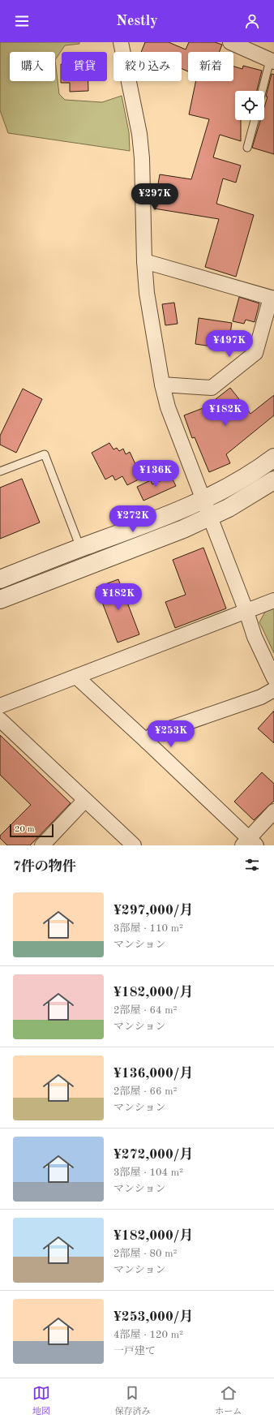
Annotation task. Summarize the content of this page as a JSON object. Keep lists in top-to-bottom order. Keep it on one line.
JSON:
{"scale_bar":"20 m","page":{"header":"Nestly","chip":["購入","賃貸","絞り込み","新着"],"price":["¥297K","¥497K","¥182K","¥136K","¥272K","¥182K","¥253K"],"scale":"20 m","heading":"7件の物件","list":[{"name":"¥297,000/月","note":"3部屋 · 110 m² · マンション"},{"name":"¥182,000/月","note":"2部屋 · 64 m² · マンション"},{"name":"¥136,000/月","note":"2部屋 · 66 m² · マンション"},{"name":"¥272,000/月","note":"3部屋 · 104 m² · マンション"},{"name":"¥182,000/月","note":"2部屋 · 80 m² · マンション"},{"name":"¥253,000/月","note":"4部屋 · 120 m² · 一戸建て"}],"tabs":["地図","保存済み","ホーム"]}}
